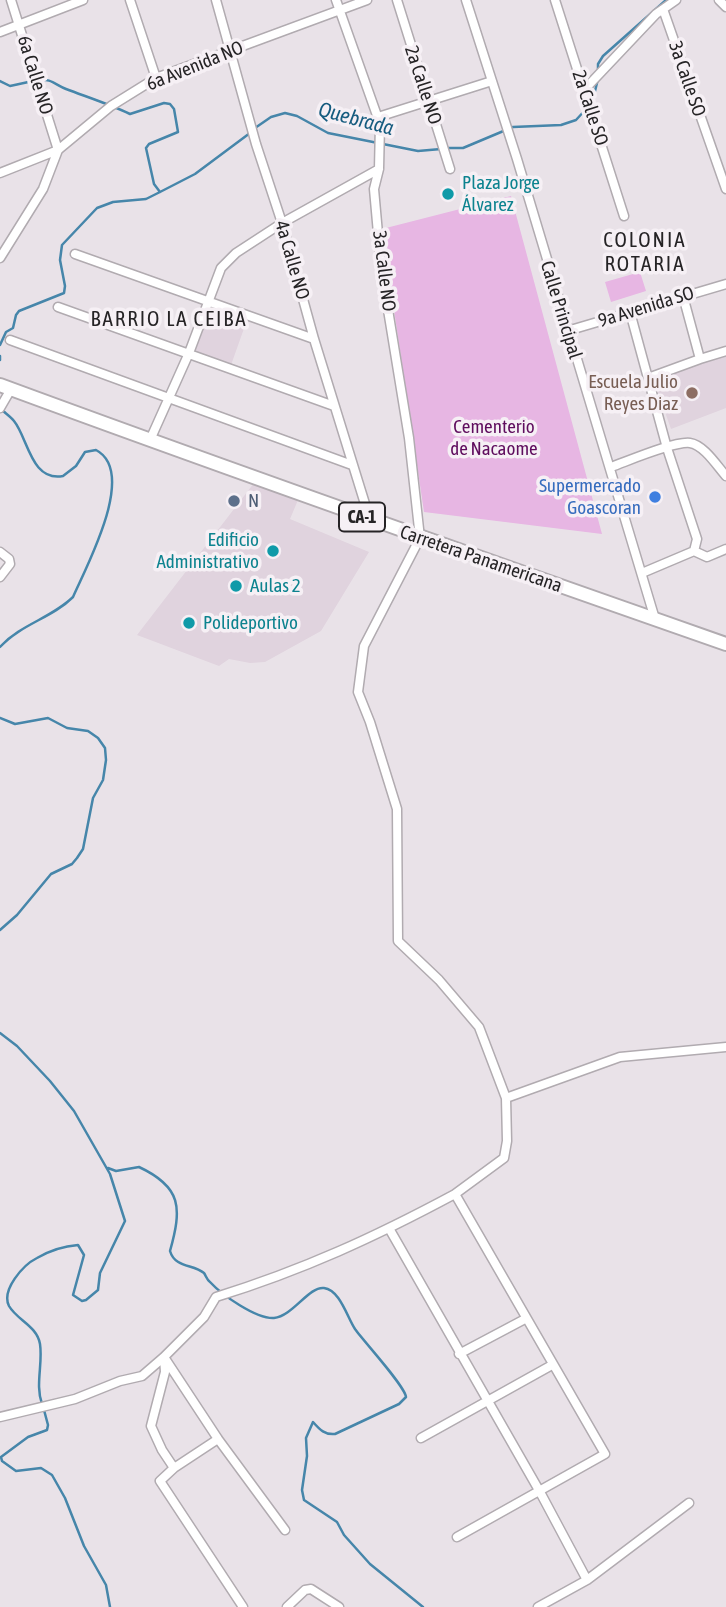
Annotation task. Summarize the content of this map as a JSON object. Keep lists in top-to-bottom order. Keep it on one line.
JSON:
{"streets":{"highway":["CA-1","Carretera Panamericana"],"street":["6a Avenida NO","6a Calle NO","3a Calle SO","2a Calle NO","2a Calle SO","4a Calle NO","3a Calle NO","9a Avenida SO","Calle Principal"]},"crossings":[["6a Avenida NO","6a Calle NO"],["6a Avenida NO","4a Calle NO"],["6a Avenida NO","3a Calle NO"],["4a Calle NO","Carretera Panamericana"],["3a Calle NO","Carretera Panamericana"],["9a Avenida SO","Calle Principal"],["Calle Principal","Carretera Panamericana"]],"districts":["COLONIA ROTARIA","BARRIO LA CEIBA"],"water":["Quebrada"],"parks":["Cementerio de Nacaome"],"places":["Plaza Jorge Álvarez","Escuela Julio Reyes Diaz","Supermercado Goascoran","N","Edificio Administrativo","Aulas 2","Polideportivo"]}
